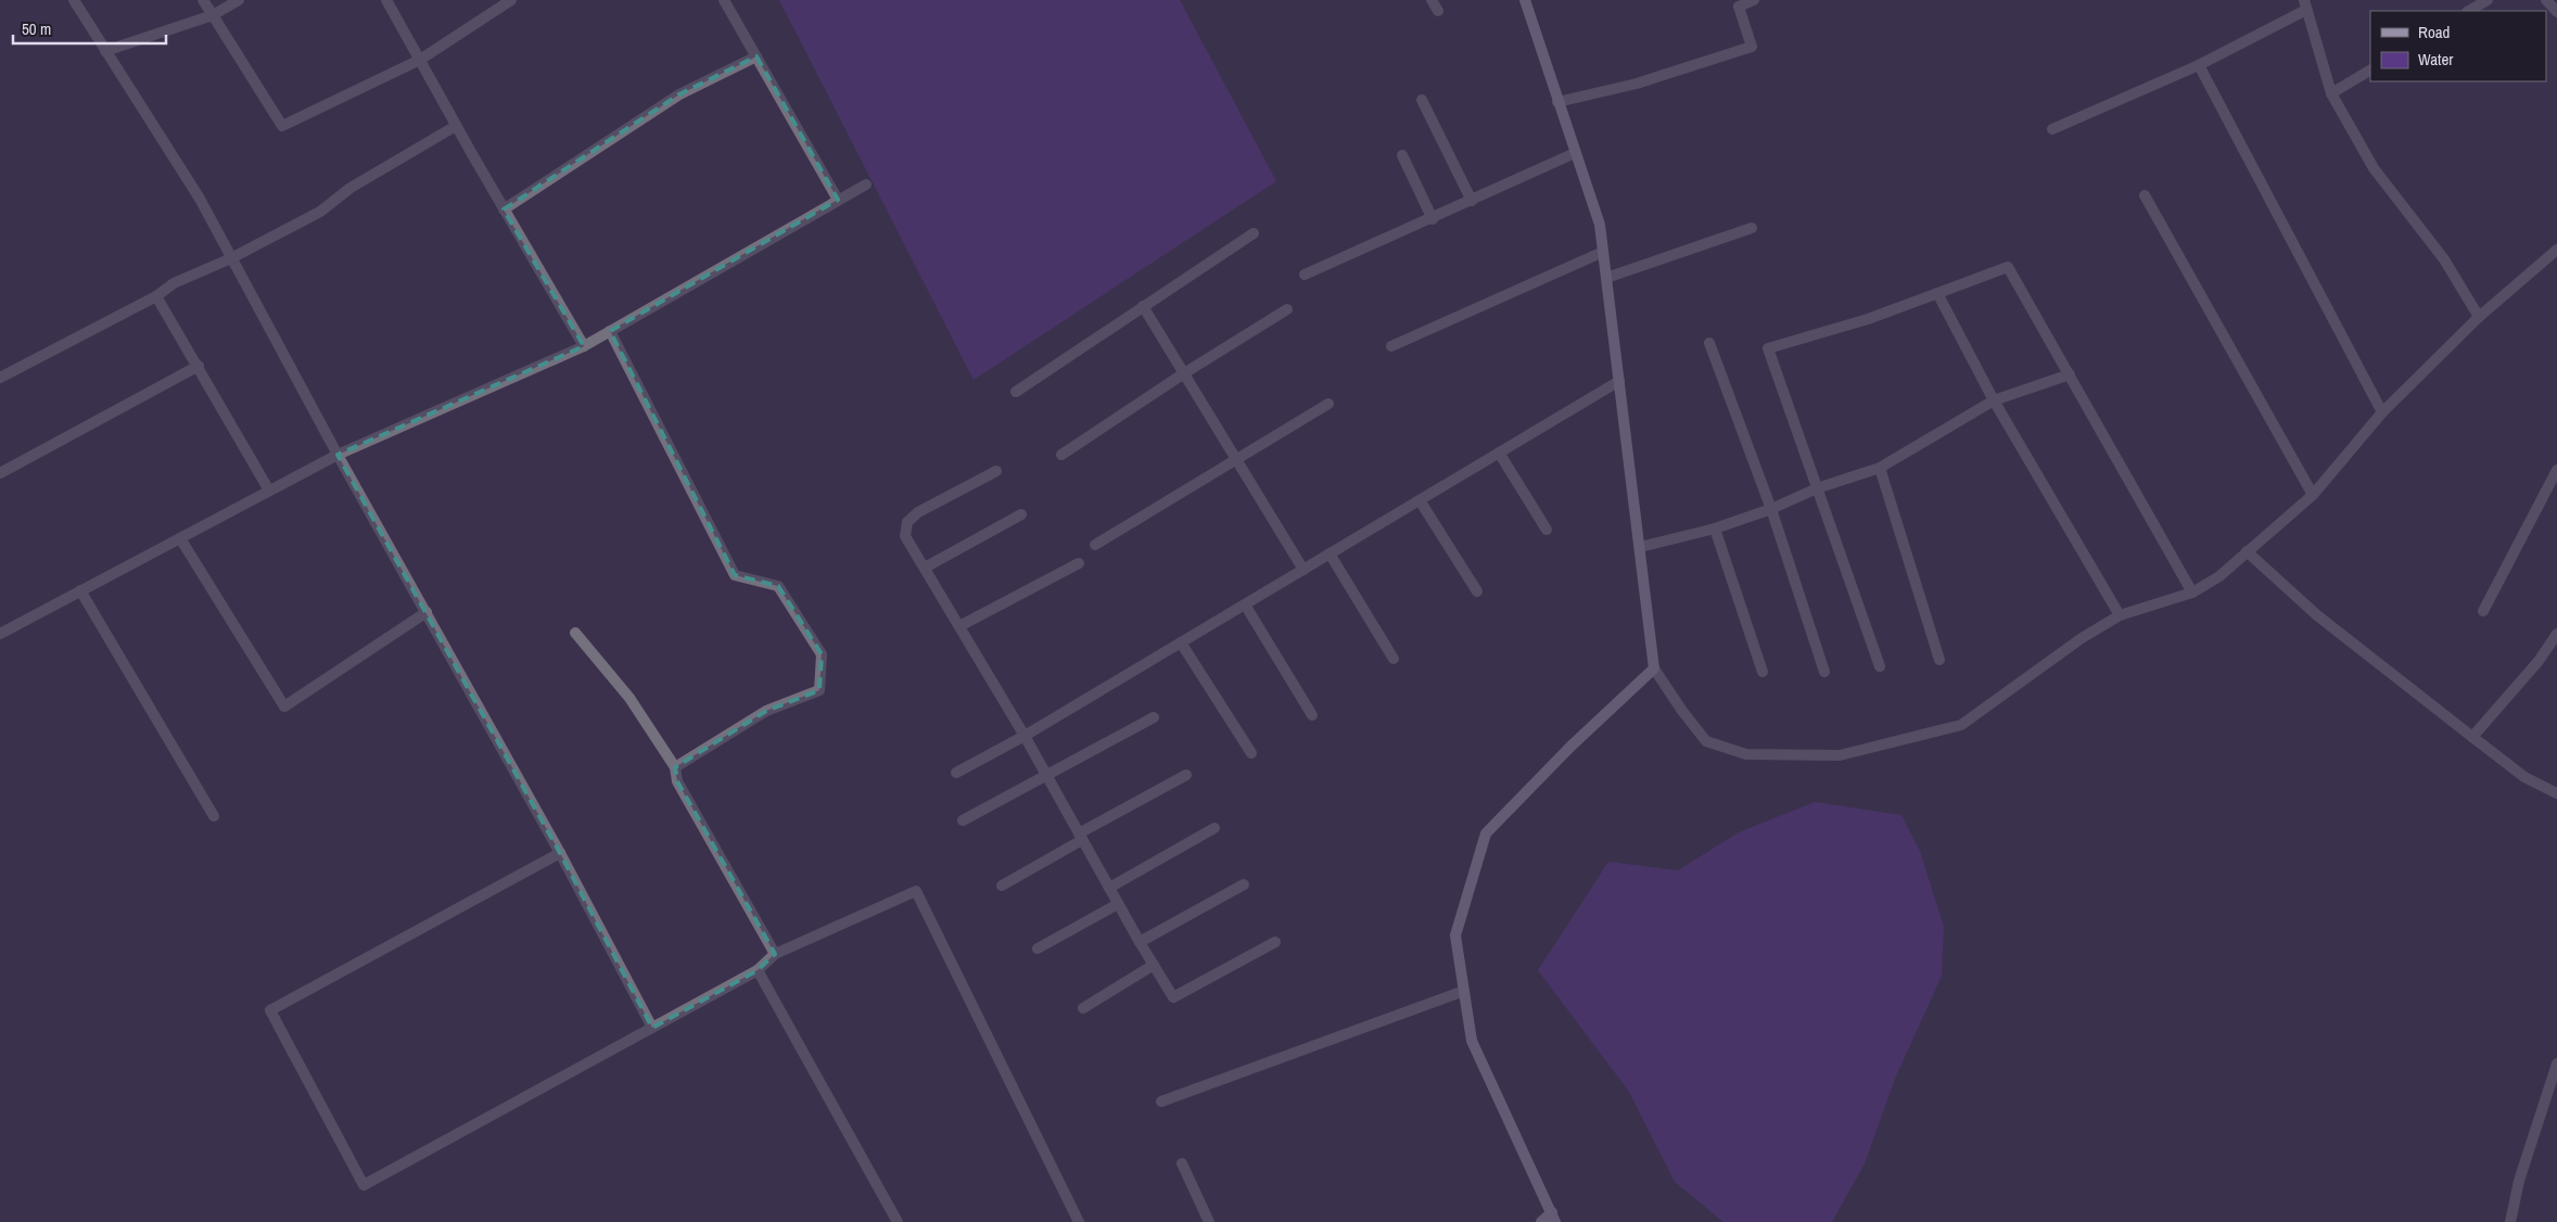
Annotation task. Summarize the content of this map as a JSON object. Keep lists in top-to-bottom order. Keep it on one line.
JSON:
{"legend":["Road","Water"],"scale_bar":"50 m"}
